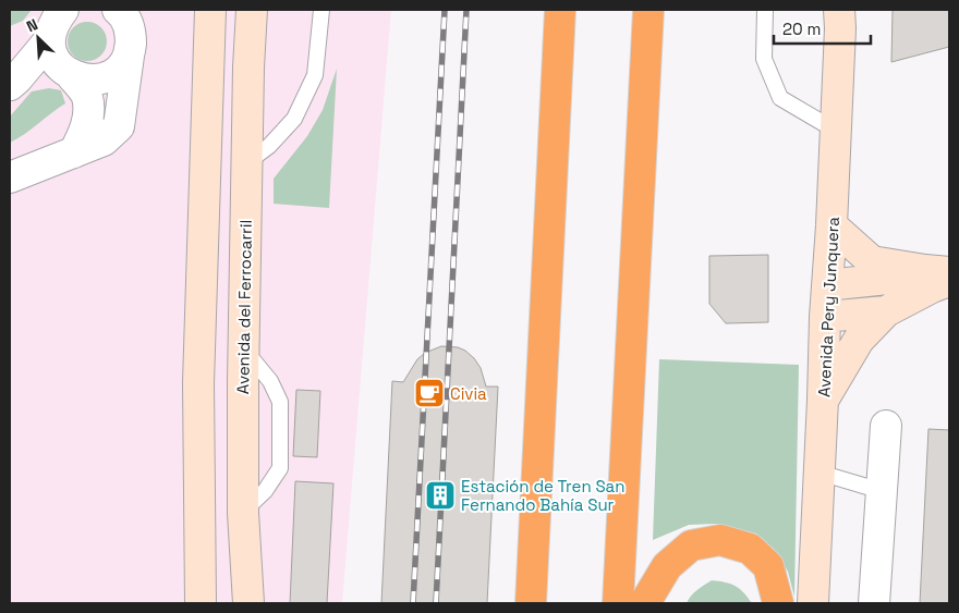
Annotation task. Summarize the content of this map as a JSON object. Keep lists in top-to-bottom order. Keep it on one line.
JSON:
{"streets":{"street":["Avenida del Ferrocarril","Avenida Pery Junquera"]},"places":{"cafe":["Civia"],"building":["Estación de Tren San Fernando Bahía Sur"]},"scale_bar":"20 m","north":"top left"}
